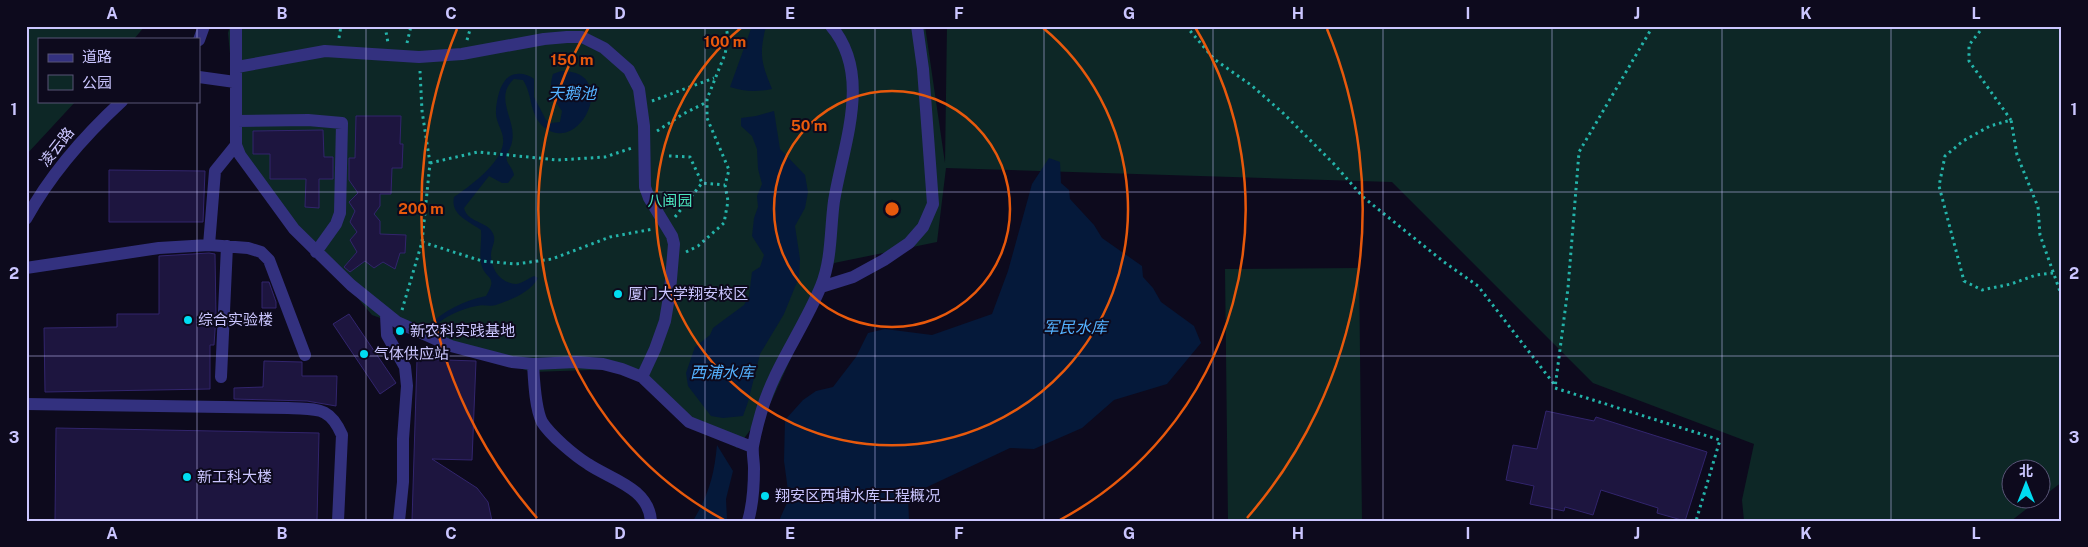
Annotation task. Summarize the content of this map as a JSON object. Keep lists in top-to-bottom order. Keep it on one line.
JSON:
{"streets":{"lane":["凌云路"]},"water":["天鹅池","军民水库","西浦水库"],"parks":["八闽园"],"places":["厦门大学翔安校区","综合实验楼","新农科实践基地","气体供应站","新工科大楼","翔安区西埔水库工程概况"],"legend":["道路","公园"],"north":"top","grid":{"columns":["A","B","C","D","E","F","G","H","I","J","K","L"],"rows":["1","2","3"]},"rings":["100 m","150 m","50 m","200 m"]}
